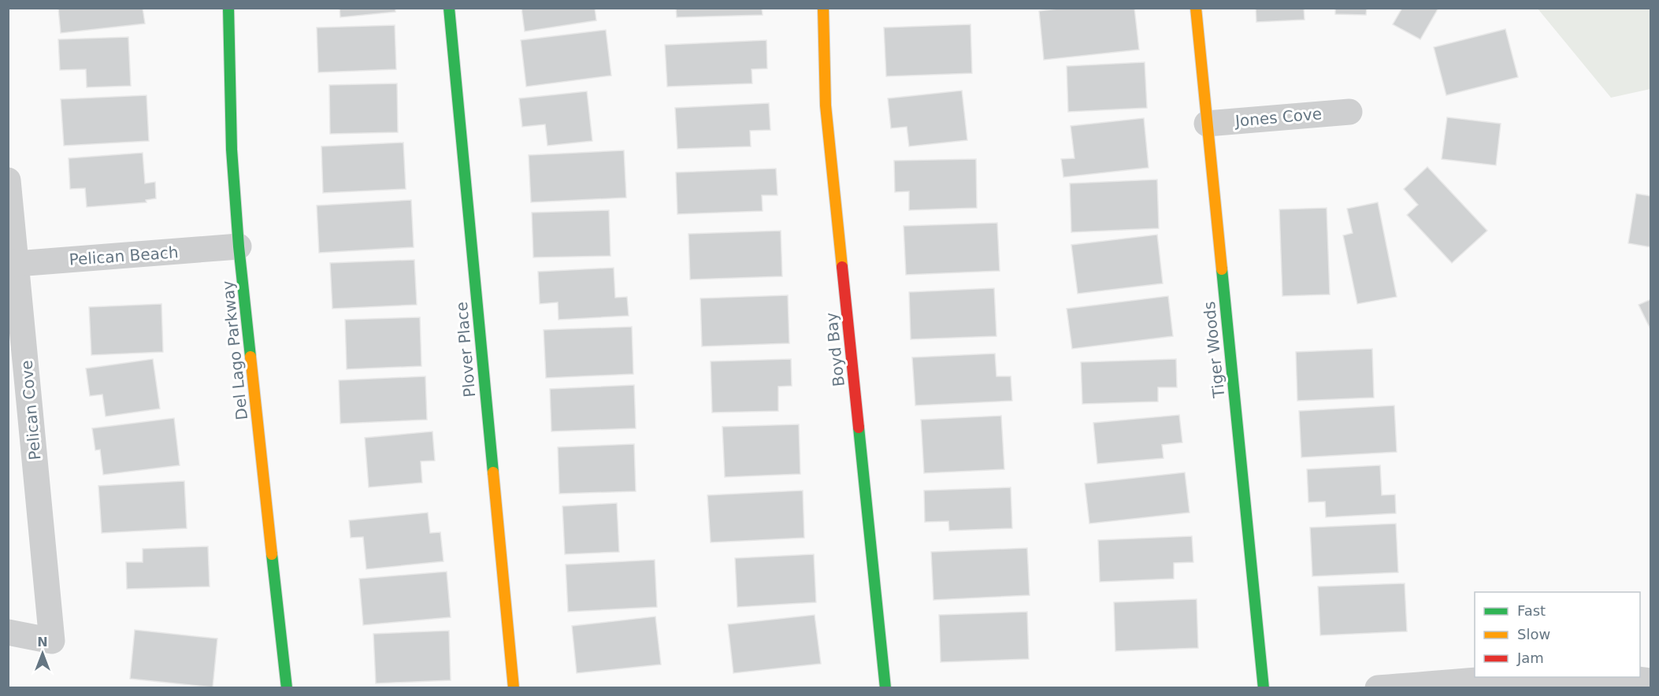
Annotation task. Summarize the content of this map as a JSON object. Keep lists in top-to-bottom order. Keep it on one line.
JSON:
{"streets":{"street":["Jones Cove","Pelican Beach","Plover Place","Boyd Bay","Tiger Woods","Del Lago Parkway","Pelican Cove"]},"crossings":[["Jones Cove","Tiger Woods"],["Pelican Beach","Del Lago Parkway"],["Pelican Beach","Pelican Cove"]],"legend":["Fast","Slow","Jam"],"north":"top"}
